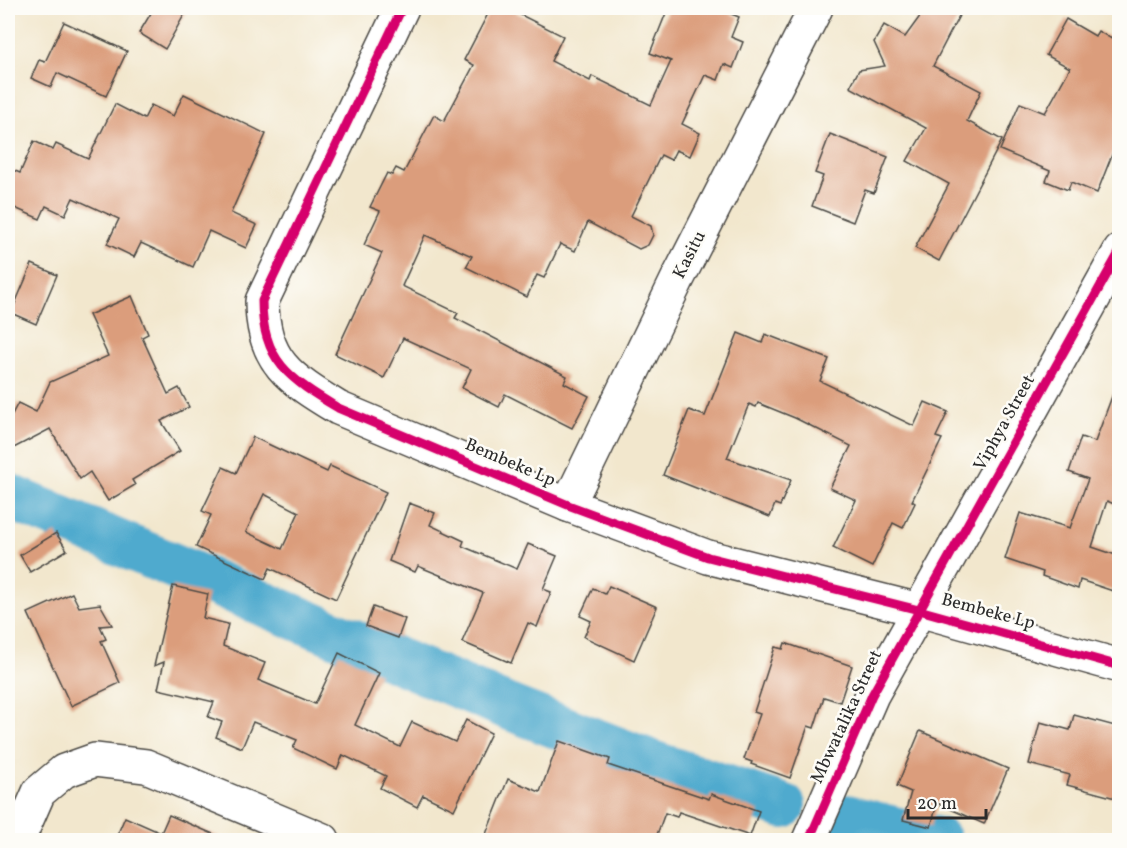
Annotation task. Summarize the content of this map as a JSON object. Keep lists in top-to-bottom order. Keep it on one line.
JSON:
{"streets":{"street":["Kasitu","Viphya Street","Bembeke Lp","Mbwatalika Street"]},"crossings":[["Kasitu","Bembeke Lp"],["Viphya Street","Bembeke Lp"],["Viphya Street","Mbwatalika Street"],["Bembeke Lp","Mbwatalika Street"]],"scale_bar":"20 m"}
